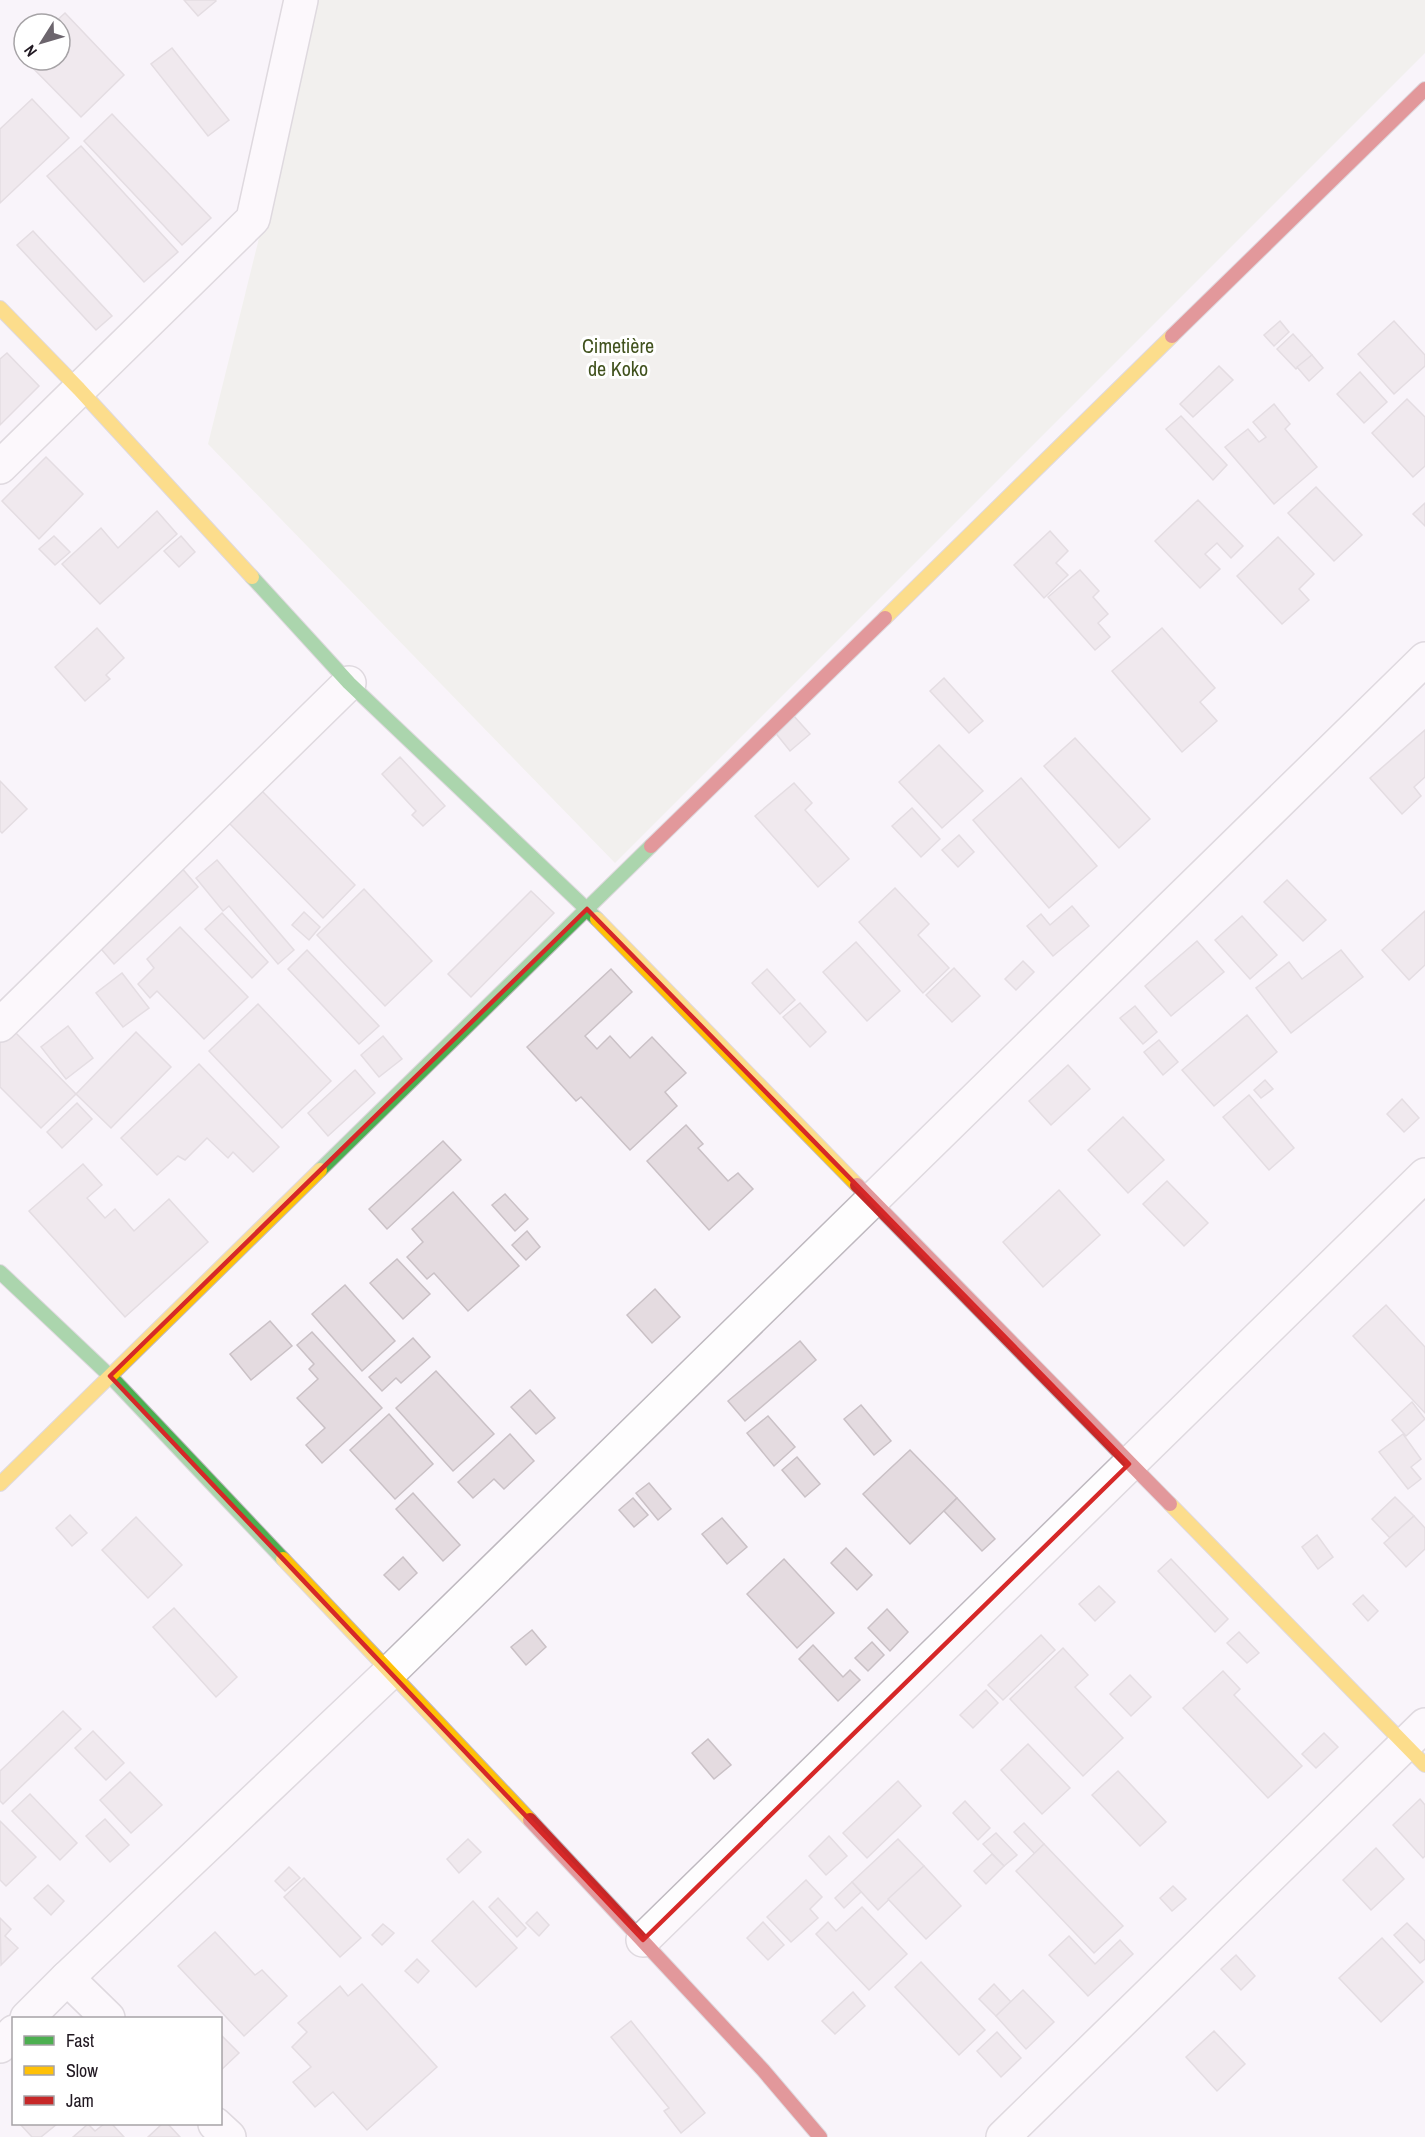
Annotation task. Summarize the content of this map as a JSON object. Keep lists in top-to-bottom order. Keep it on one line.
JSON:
{"parks":["Cimetière de Koko"],"legend":["Fast","Slow","Jam"],"north":"bottom left"}
